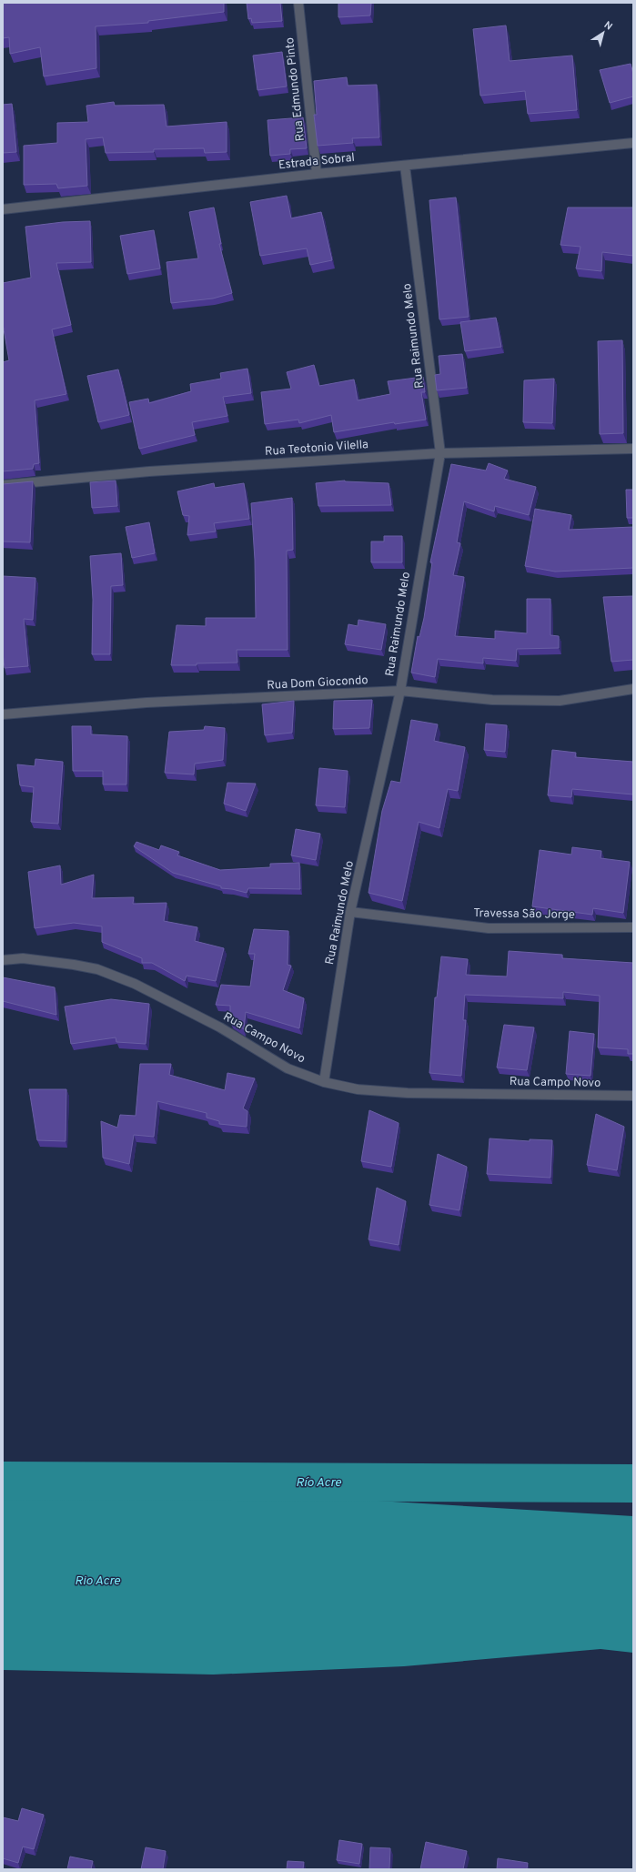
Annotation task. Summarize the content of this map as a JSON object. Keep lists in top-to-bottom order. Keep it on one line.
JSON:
{"streets":{"street":["Rua Edmundo Pinto","Estrada Sobral","Rua Raimundo Melo","Rua Teotonio Vilella","Rua Dom Giocondo","Travessa São Jorge","Rua Campo Novo"]},"crossings":[["Rua Edmundo Pinto","Estrada Sobral"],["Estrada Sobral","Rua Raimundo Melo"],["Rua Raimundo Melo","Rua Teotonio Vilella"],["Rua Raimundo Melo","Rua Dom Giocondo"],["Rua Raimundo Melo","Travessa São Jorge"],["Rua Raimundo Melo","Rua Campo Novo"]],"water":["Río Acre","Rio Acre"],"north":"top right"}
